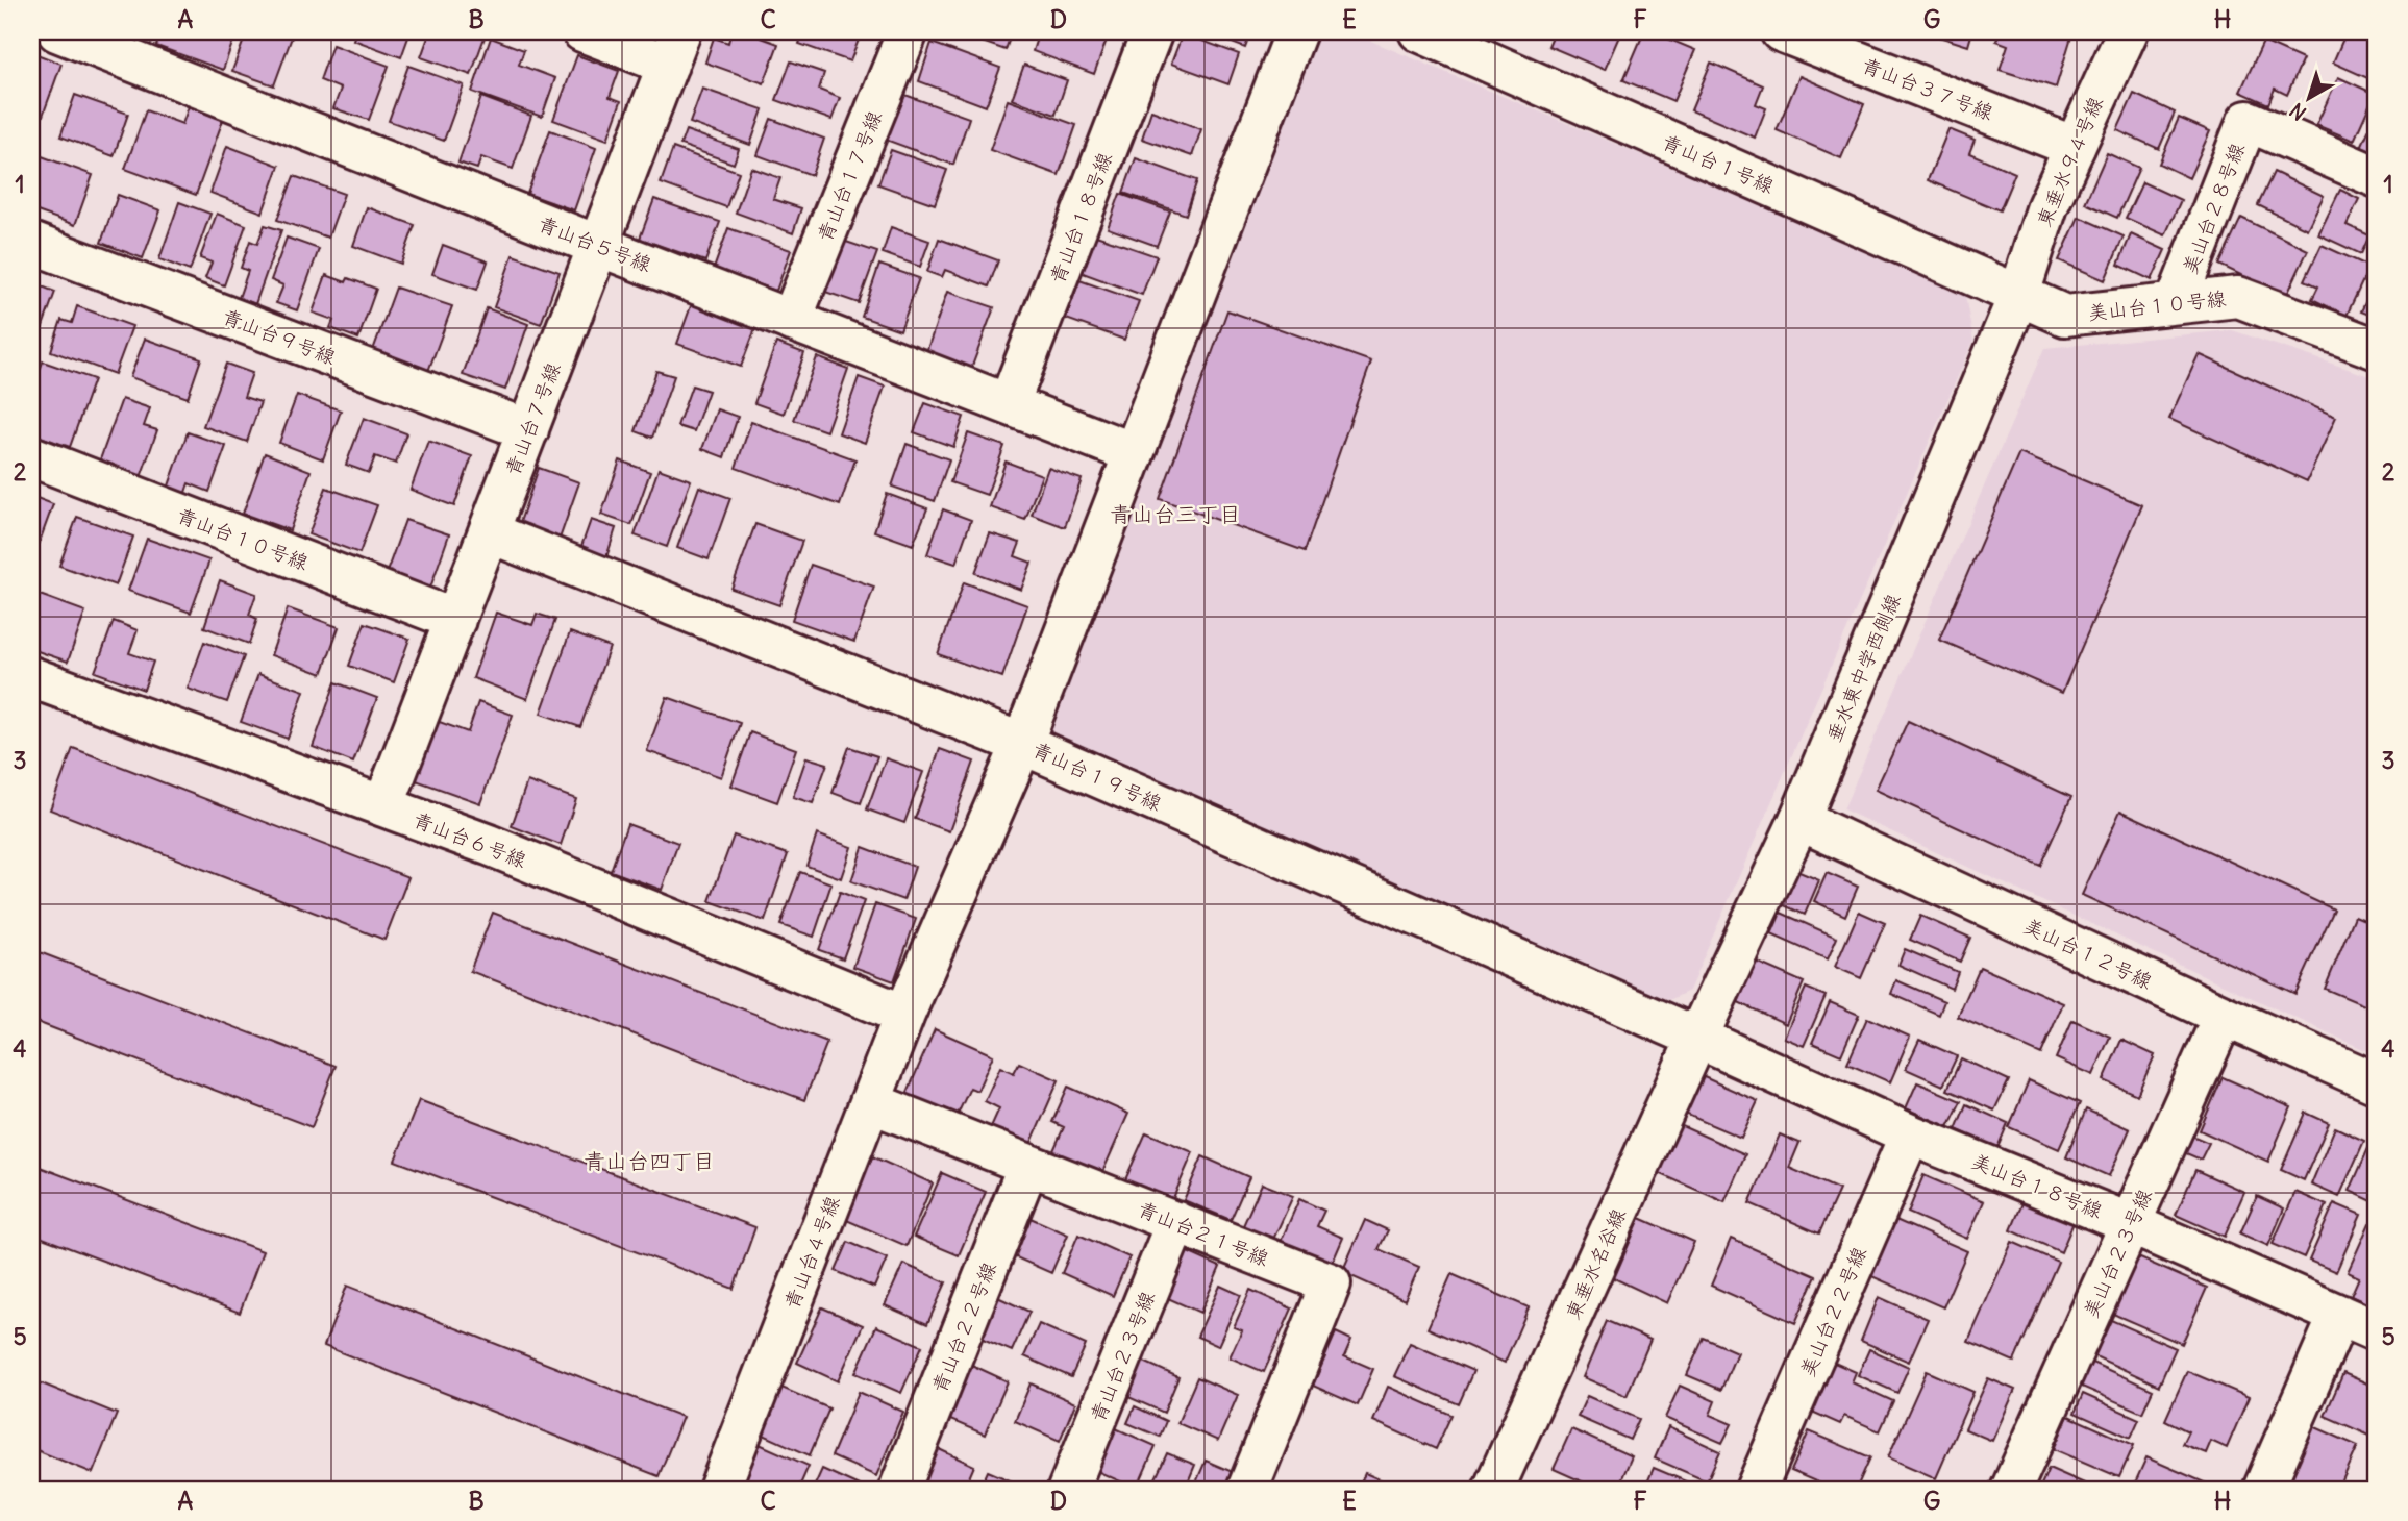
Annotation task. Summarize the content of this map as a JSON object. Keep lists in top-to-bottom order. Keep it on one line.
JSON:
{"streets":{"street":["青山台３７号線","東垂水９４号線","青山台１号線","青山台１７号線","美山台２８号線","青山台１８号線","青山台５号線","美山台１０号線","青山台９号線","青山台７号線","青山台１０号線","垂水東中学西側線","青山台１９号線","青山台６号線","美山台１２号線","美山台１８号線","青山台２１号線","青山台４号線","美山台２３号線","東垂水名谷線","美山台２２号線","青山台２２号線","青山台２３号線"]},"crossings":[["青山台３７号線","東垂水９４号線"],["東垂水９４号線","青山台１号線"],["東垂水９４号線","美山台１０号線"],["東垂水９４号線","垂水東中学西側線"],["青山台１号線","美山台１０号線"],["青山台１号線","垂水東中学西側線"],["青山台１７号線","青山台５号線"],["美山台２８号線","美山台１０号線"],["青山台１８号線","青山台５号線"],["青山台５号線","青山台７号線"],["青山台５号線","青山台４号線"],["美山台１０号線","垂水東中学西側線"],["青山台９号線","青山台７号線"],["青山台７号線","青山台１０号線"],["青山台７号線","青山台１９号線"],["青山台７号線","青山台６号線"],["垂水東中学西側線","青山台１９号線"],["垂水東中学西側線","美山台１２号線"],["垂水東中学西側線","美山台１８号線"],["垂水東中学西側線","東垂水名谷線"],["青山台１９号線","美山台１８号線"],["青山台１９号線","青山台４号線"],["青山台１９号線","東垂水名谷線"],["青山台６号線","青山台４号線"],["美山台１２号線","美山台２３号線"],["美山台１８号線","美山台２３号線"],["美山台１８号線","東垂水名谷線"],["美山台１８号線","美山台２２号線"],["青山台２１号線","青山台４号線"],["青山台２１号線","青山台２２号線"],["青山台２１号線","青山台２３号線"]],"districts":["青山台三丁目","青山台四丁目"],"north":"bottom left","grid":{"columns":["A","B","C","D","E","F","G","H"],"rows":["1","2","3","4","5"]}}
